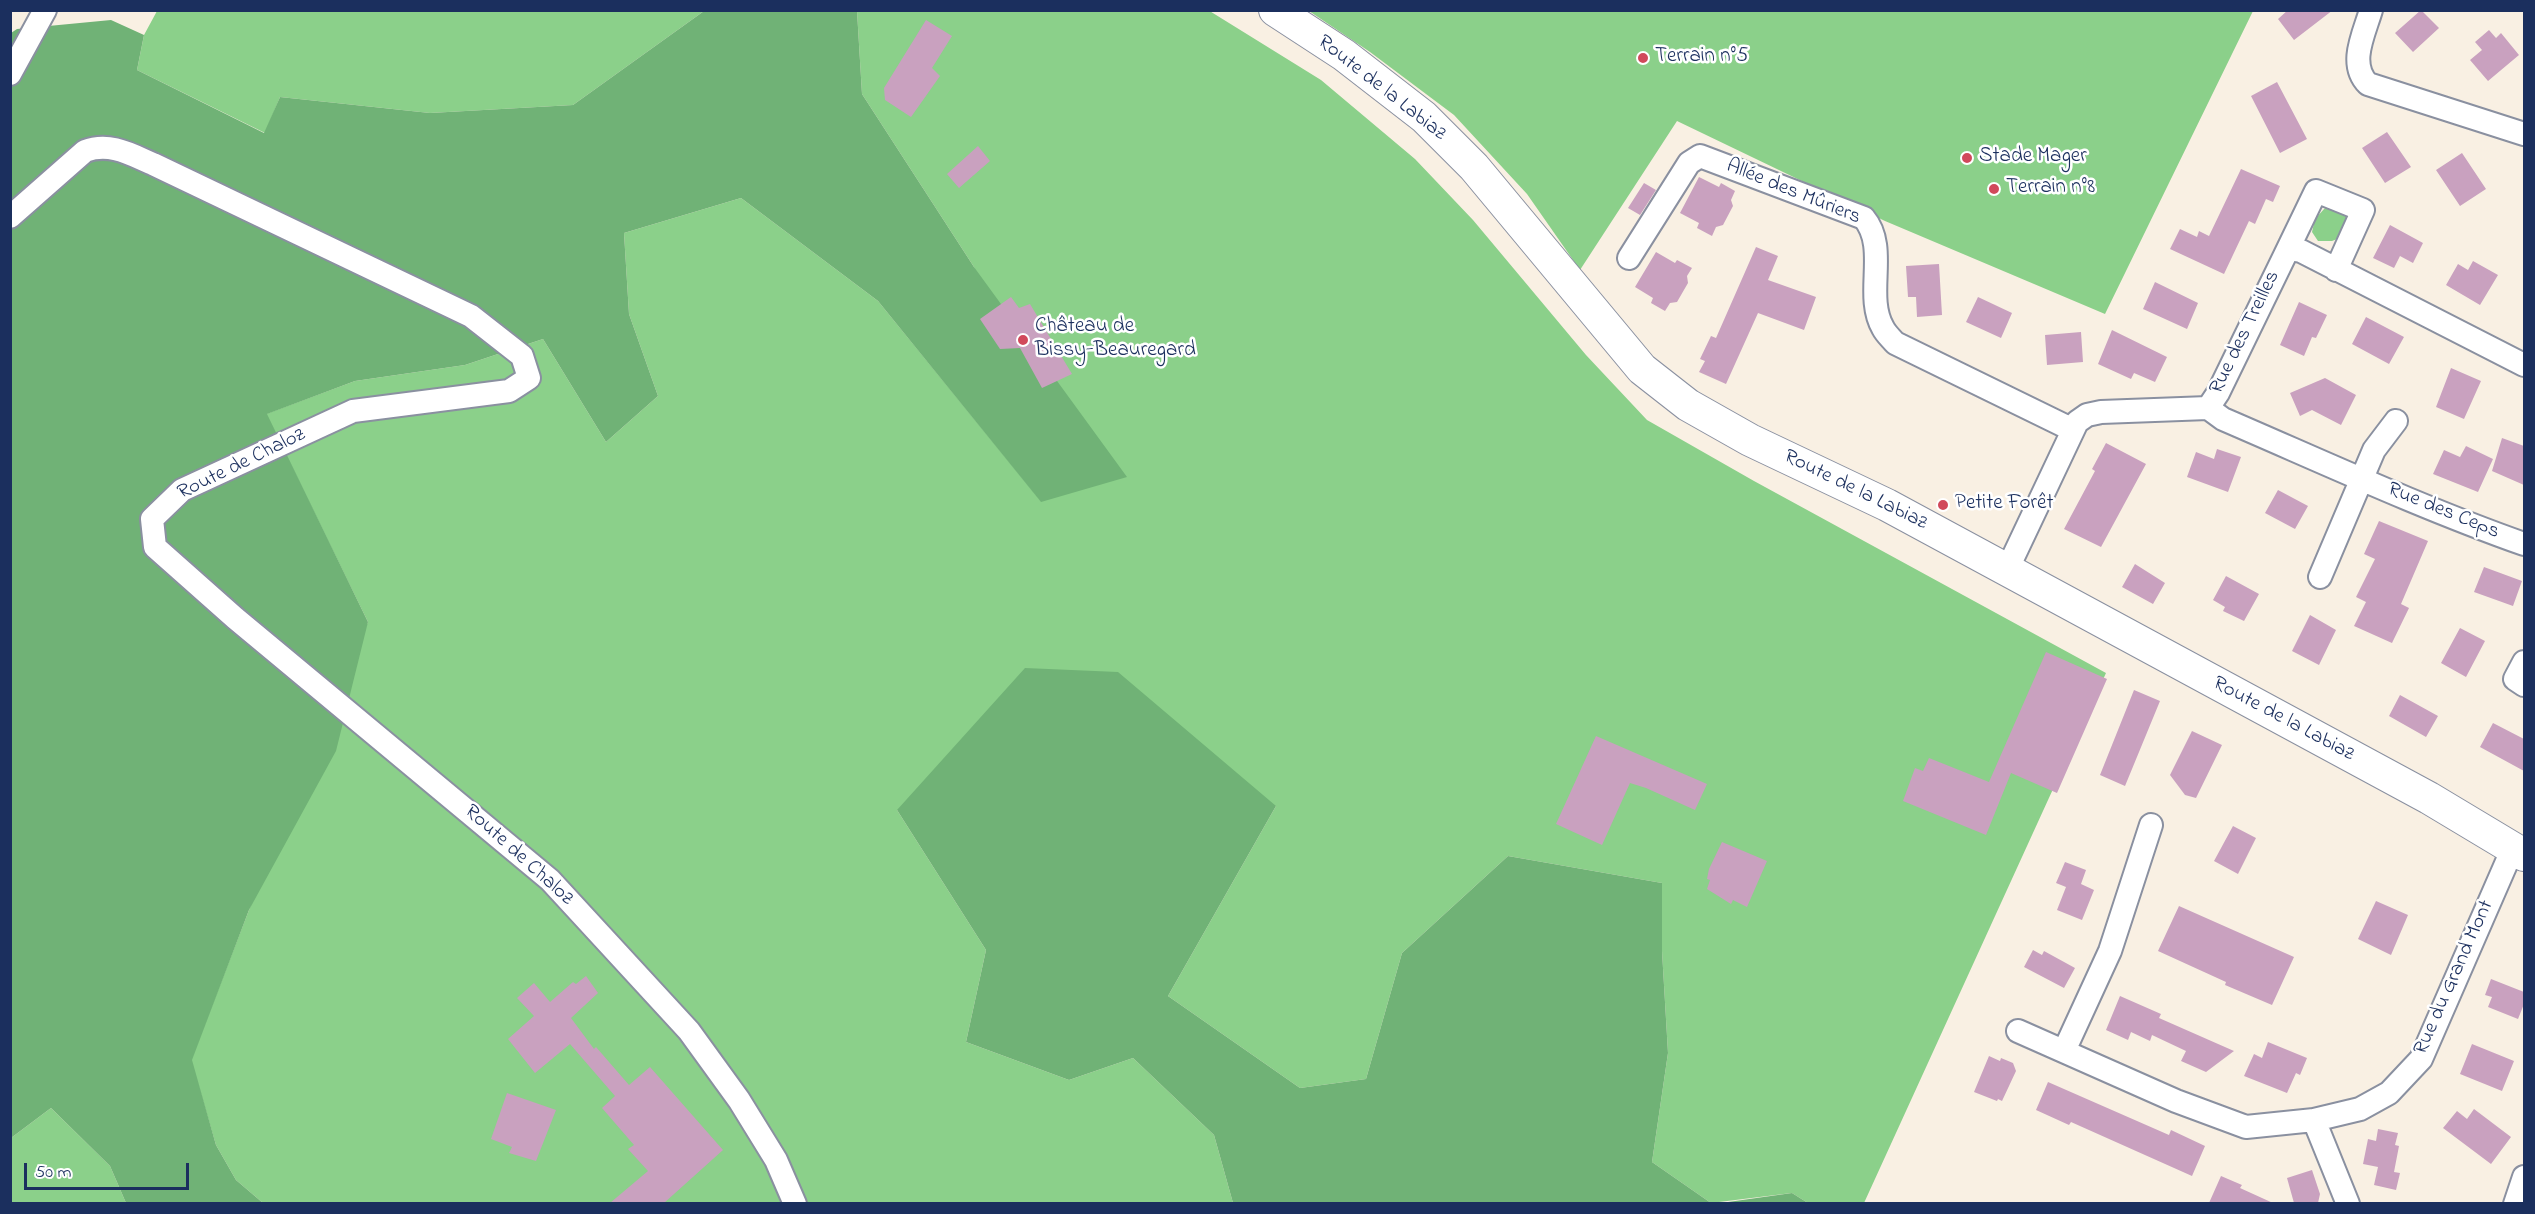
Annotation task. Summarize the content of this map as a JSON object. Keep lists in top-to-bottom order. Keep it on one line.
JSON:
{"streets":{"main road":["Route de la Labiaz"],"street":["Allée des Mûriers","Rue des Treilles","Route de Chaloz","Rue des Ceps","Rue du Grand Mont"]},"crossings":[["Route de la Labiaz","Rue des Treilles"],["Route de la Labiaz","Rue du Grand Mont"],["Allée des Mûriers","Rue des Treilles"],["Rue des Treilles","Rue des Ceps"]],"places":["Terrain n°5","Stade Mager","Terrain n°8","Château de Bissy-Beauregard","Petite Forêt"],"scale_bar":"50 m"}
